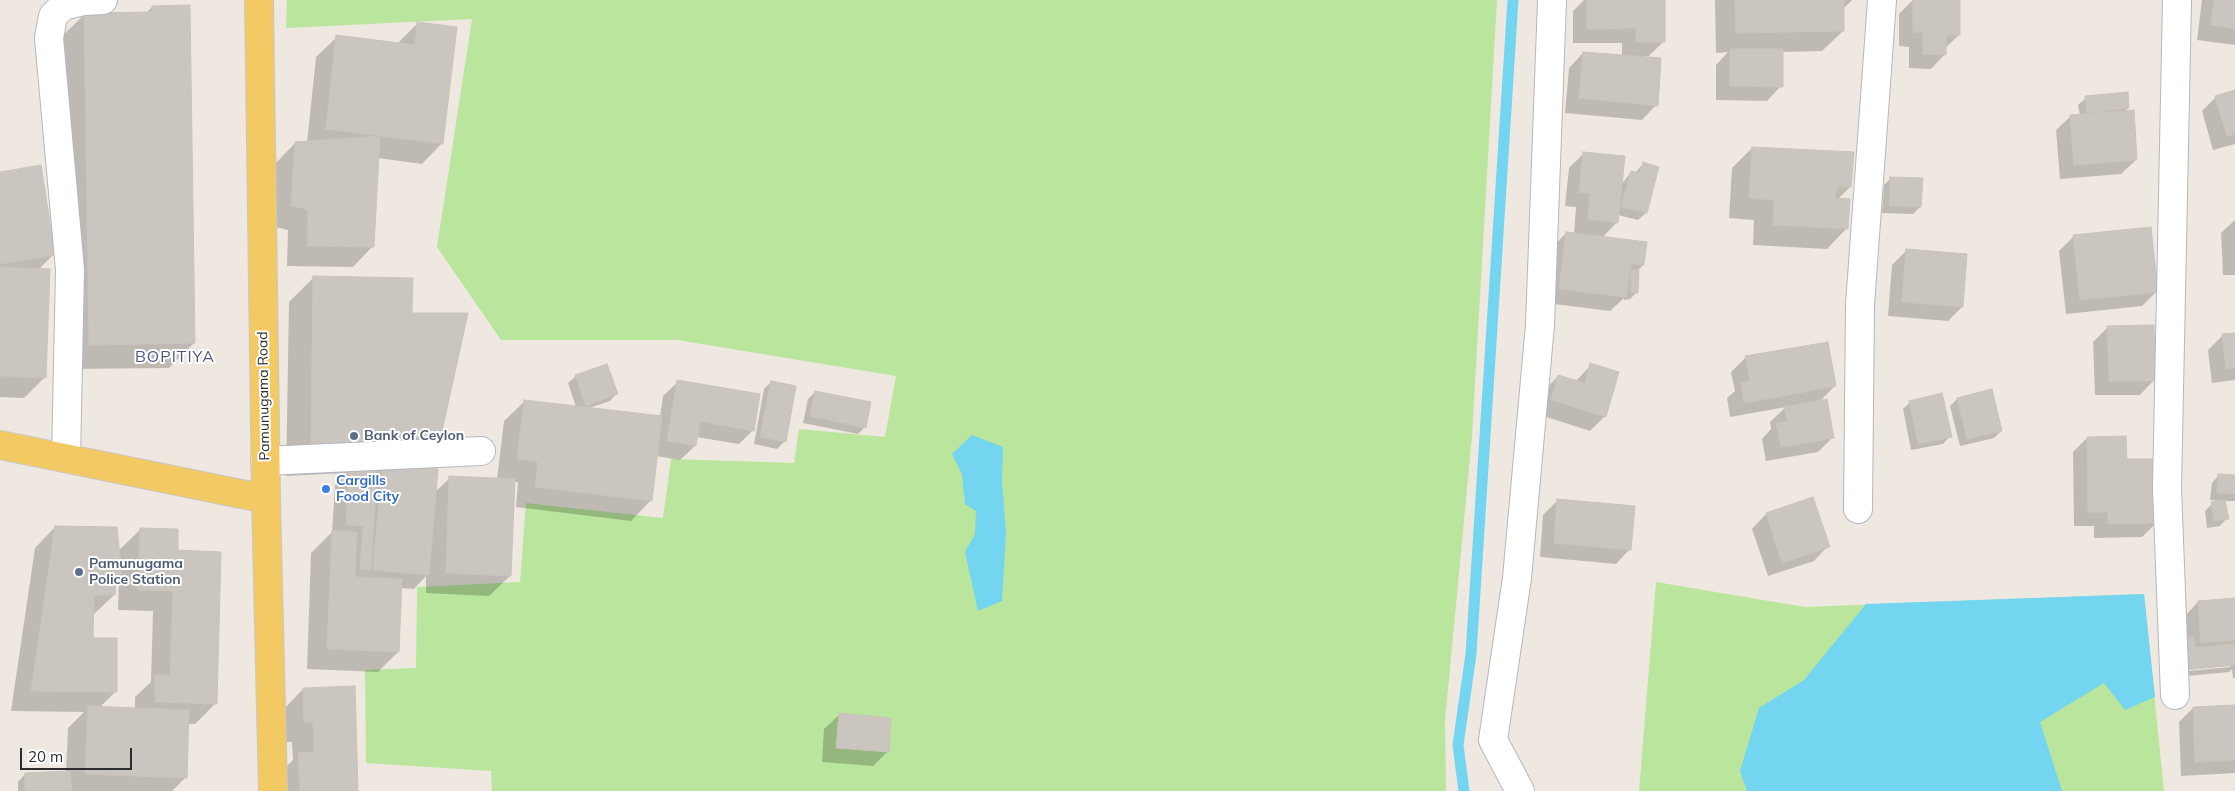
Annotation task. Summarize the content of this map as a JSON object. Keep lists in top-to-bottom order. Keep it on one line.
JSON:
{"streets":{"main road":["Pamunugama Road"]},"districts":["BOPITIYA"],"places":["Bank of Ceylon","Cargills Food City","Pamunugama Police Station"],"scale_bar":"20 m"}
